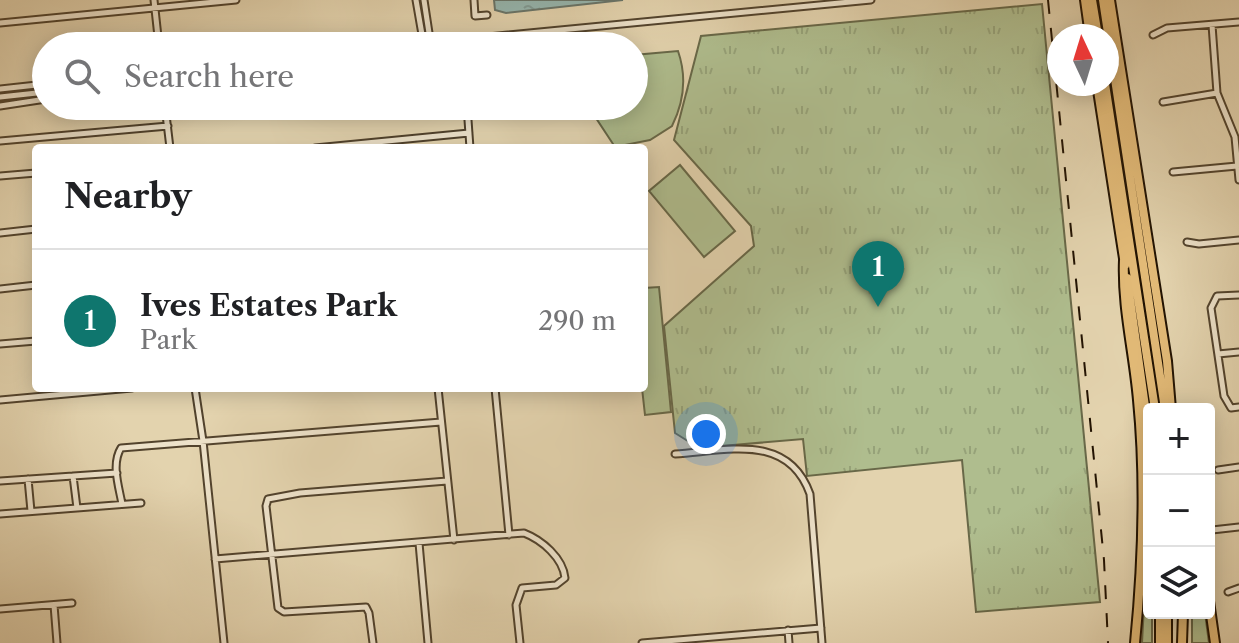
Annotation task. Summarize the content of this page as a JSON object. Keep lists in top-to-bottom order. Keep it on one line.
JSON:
{"north":"top","page":{"search":"Search here","heading":"Nearby","pins":"1","list":[{"mark":"1","name":"Ives Estates Park","note":"Park","value":"290 m"}],"map_buttons":["+","−"]}}
